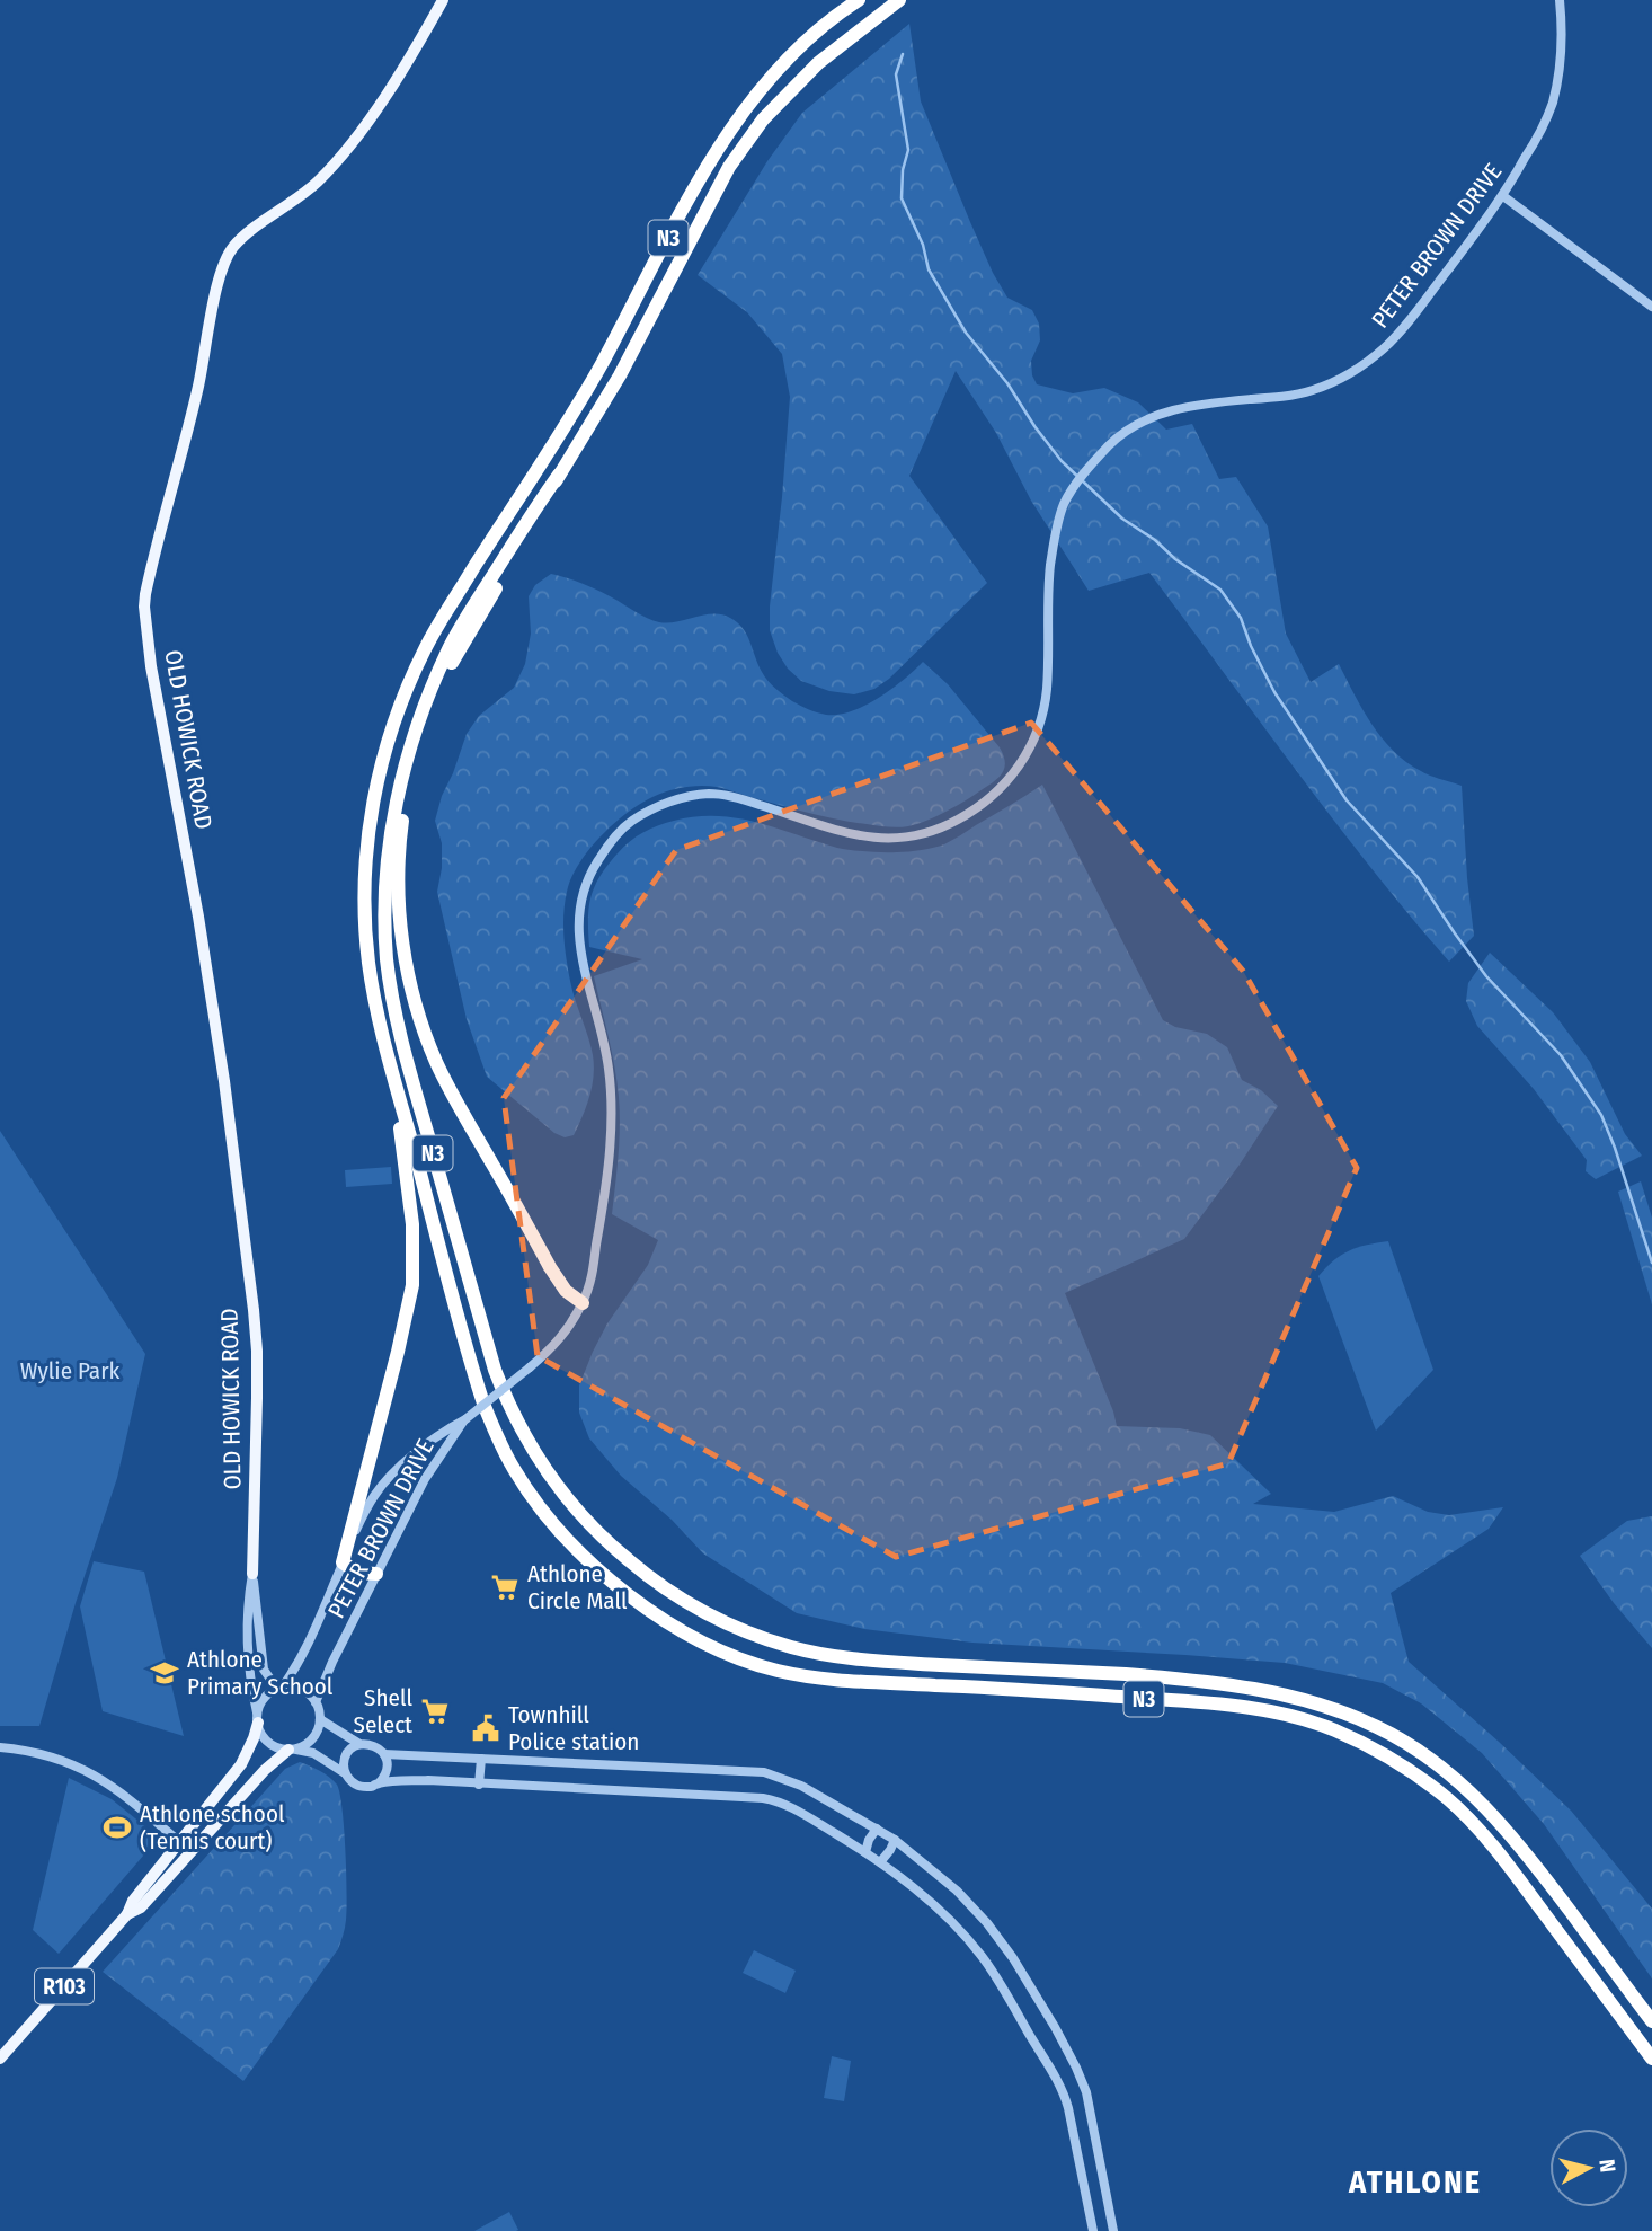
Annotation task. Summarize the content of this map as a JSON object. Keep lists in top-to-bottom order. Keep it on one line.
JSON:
{"streets":{"highway":["N3"],"main road":["OLD HOWICK ROAD","R103"],"street":["PETER BROWN DRIVE"]},"crossings":[["PETER BROWN DRIVE","OLD HOWICK ROAD"],["PETER BROWN DRIVE","R103"],["OLD HOWICK ROAD","R103"]],"districts":["ATHLONE"],"parks":["Wylie Park"],"places":{"supermarket":["Athlone Circle Mall","Shell Select"],"school or university":["Athlone Primary School"],"public building":["Townhill Police station"],"sports":["Athlone school (Tennis court)"]},"north":"right"}
